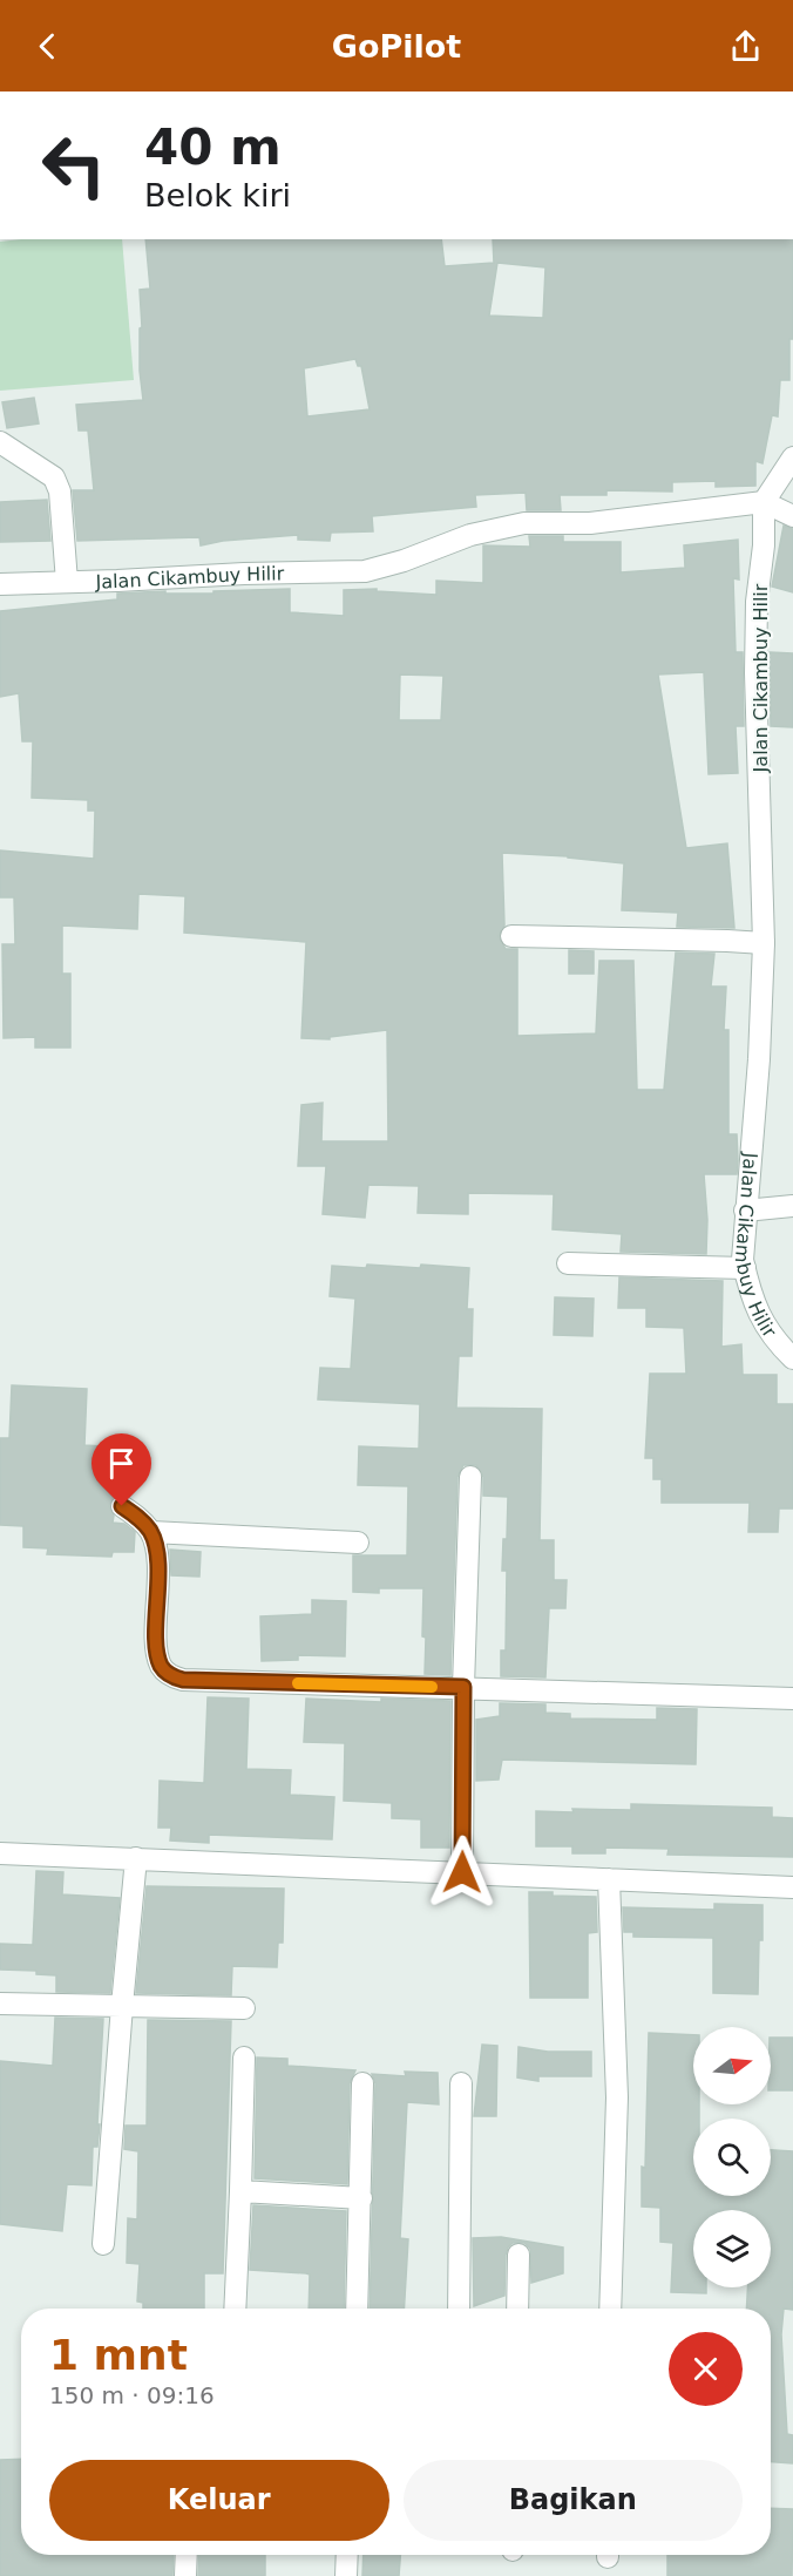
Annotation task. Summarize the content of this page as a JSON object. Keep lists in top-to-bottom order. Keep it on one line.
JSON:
{"streets":{"street":["Jalan Cikambuy Hilir"]},"north":"right","page":{"header":"GoPilot","turn":["40 m","Belok kiri"],"heading":["1 mnt","150 m · 09:16"],"buttons":["Keluar","Bagikan"]}}
